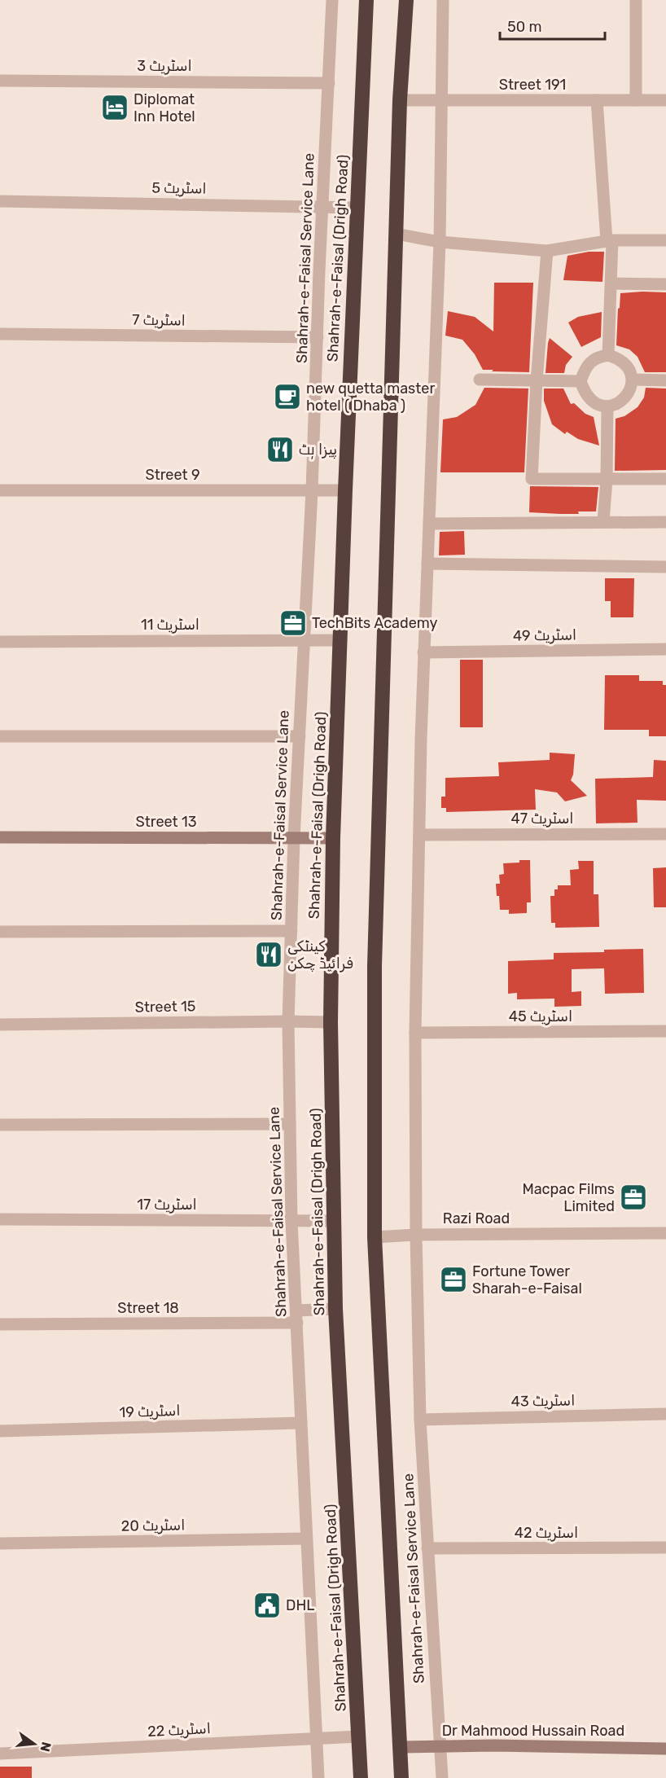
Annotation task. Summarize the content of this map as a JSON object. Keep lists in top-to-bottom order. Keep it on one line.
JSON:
{"streets":{"highway":["Shahrah-e-Faisal (Drigh Road)"],"street":["اسٹریٹ 3","Street 191","اسٹریٹ 5","Shahrah-e-Faisal Service Lane","اسٹریٹ 7","Street 9","اسٹریٹ 11","اسٹریٹ 49","اسٹریٹ 47","Street 13","Street 15","اسٹریٹ 45","اسٹریٹ 17","Razi Road","Street 18","اسٹریٹ 43","اسٹریٹ 19","اسٹریٹ 20","اسٹریٹ 42","اسٹریٹ 22","Dr Mahmood Hussain Road"]},"crossings":[["اسٹریٹ 3","Shahrah-e-Faisal Service Lane"],["Street 191","Shahrah-e-Faisal Service Lane"],["اسٹریٹ 5","Shahrah-e-Faisal Service Lane"],["اسٹریٹ 5","Shahrah-e-Faisal (Drigh Road)"],["Shahrah-e-Faisal Service Lane","اسٹریٹ 7"],["Shahrah-e-Faisal Service Lane","Street 9"],["Shahrah-e-Faisal Service Lane","اسٹریٹ 11"],["Shahrah-e-Faisal Service Lane","اسٹریٹ 49"],["Shahrah-e-Faisal Service Lane","اسٹریٹ 47"],["Shahrah-e-Faisal Service Lane","Street 13"],["Shahrah-e-Faisal Service Lane","Street 15"],["Shahrah-e-Faisal Service Lane","اسٹریٹ 45"],["Shahrah-e-Faisal Service Lane","اسٹریٹ 17"],["Shahrah-e-Faisal Service Lane","Razi Road"],["Shahrah-e-Faisal Service Lane","Street 18"],["Shahrah-e-Faisal Service Lane","اسٹریٹ 43"],["Shahrah-e-Faisal Service Lane","اسٹریٹ 19"],["Shahrah-e-Faisal Service Lane","اسٹریٹ 20"],["Shahrah-e-Faisal Service Lane","اسٹریٹ 42"],["Shahrah-e-Faisal Service Lane","اسٹریٹ 22"],["Shahrah-e-Faisal Service Lane","Dr Mahmood Hussain Road"],["Shahrah-e-Faisal (Drigh Road)","Street 9"],["Shahrah-e-Faisal (Drigh Road)","اسٹریٹ 11"],["Shahrah-e-Faisal (Drigh Road)","Street 13"],["Shahrah-e-Faisal (Drigh Road)","Street 15"],["Shahrah-e-Faisal (Drigh Road)","اسٹریٹ 17"],["Shahrah-e-Faisal (Drigh Road)","Street 18"],["Shahrah-e-Faisal (Drigh Road)","اسٹریٹ 22"]],"places":{"hotel":["Diplomat Inn Hotel"],"cafe":["new quetta master hotel ( Dhaba )"],"restaurant":["پیزا ہٹ","کینٹکی فرائیڈ چکن"],"office":["TechBits Academy","Macpac Films Limited","Fortune Tower Sharah-e-Faisal"],"public building":["DHL"]},"scale_bar":"50 m","north":"right"}
